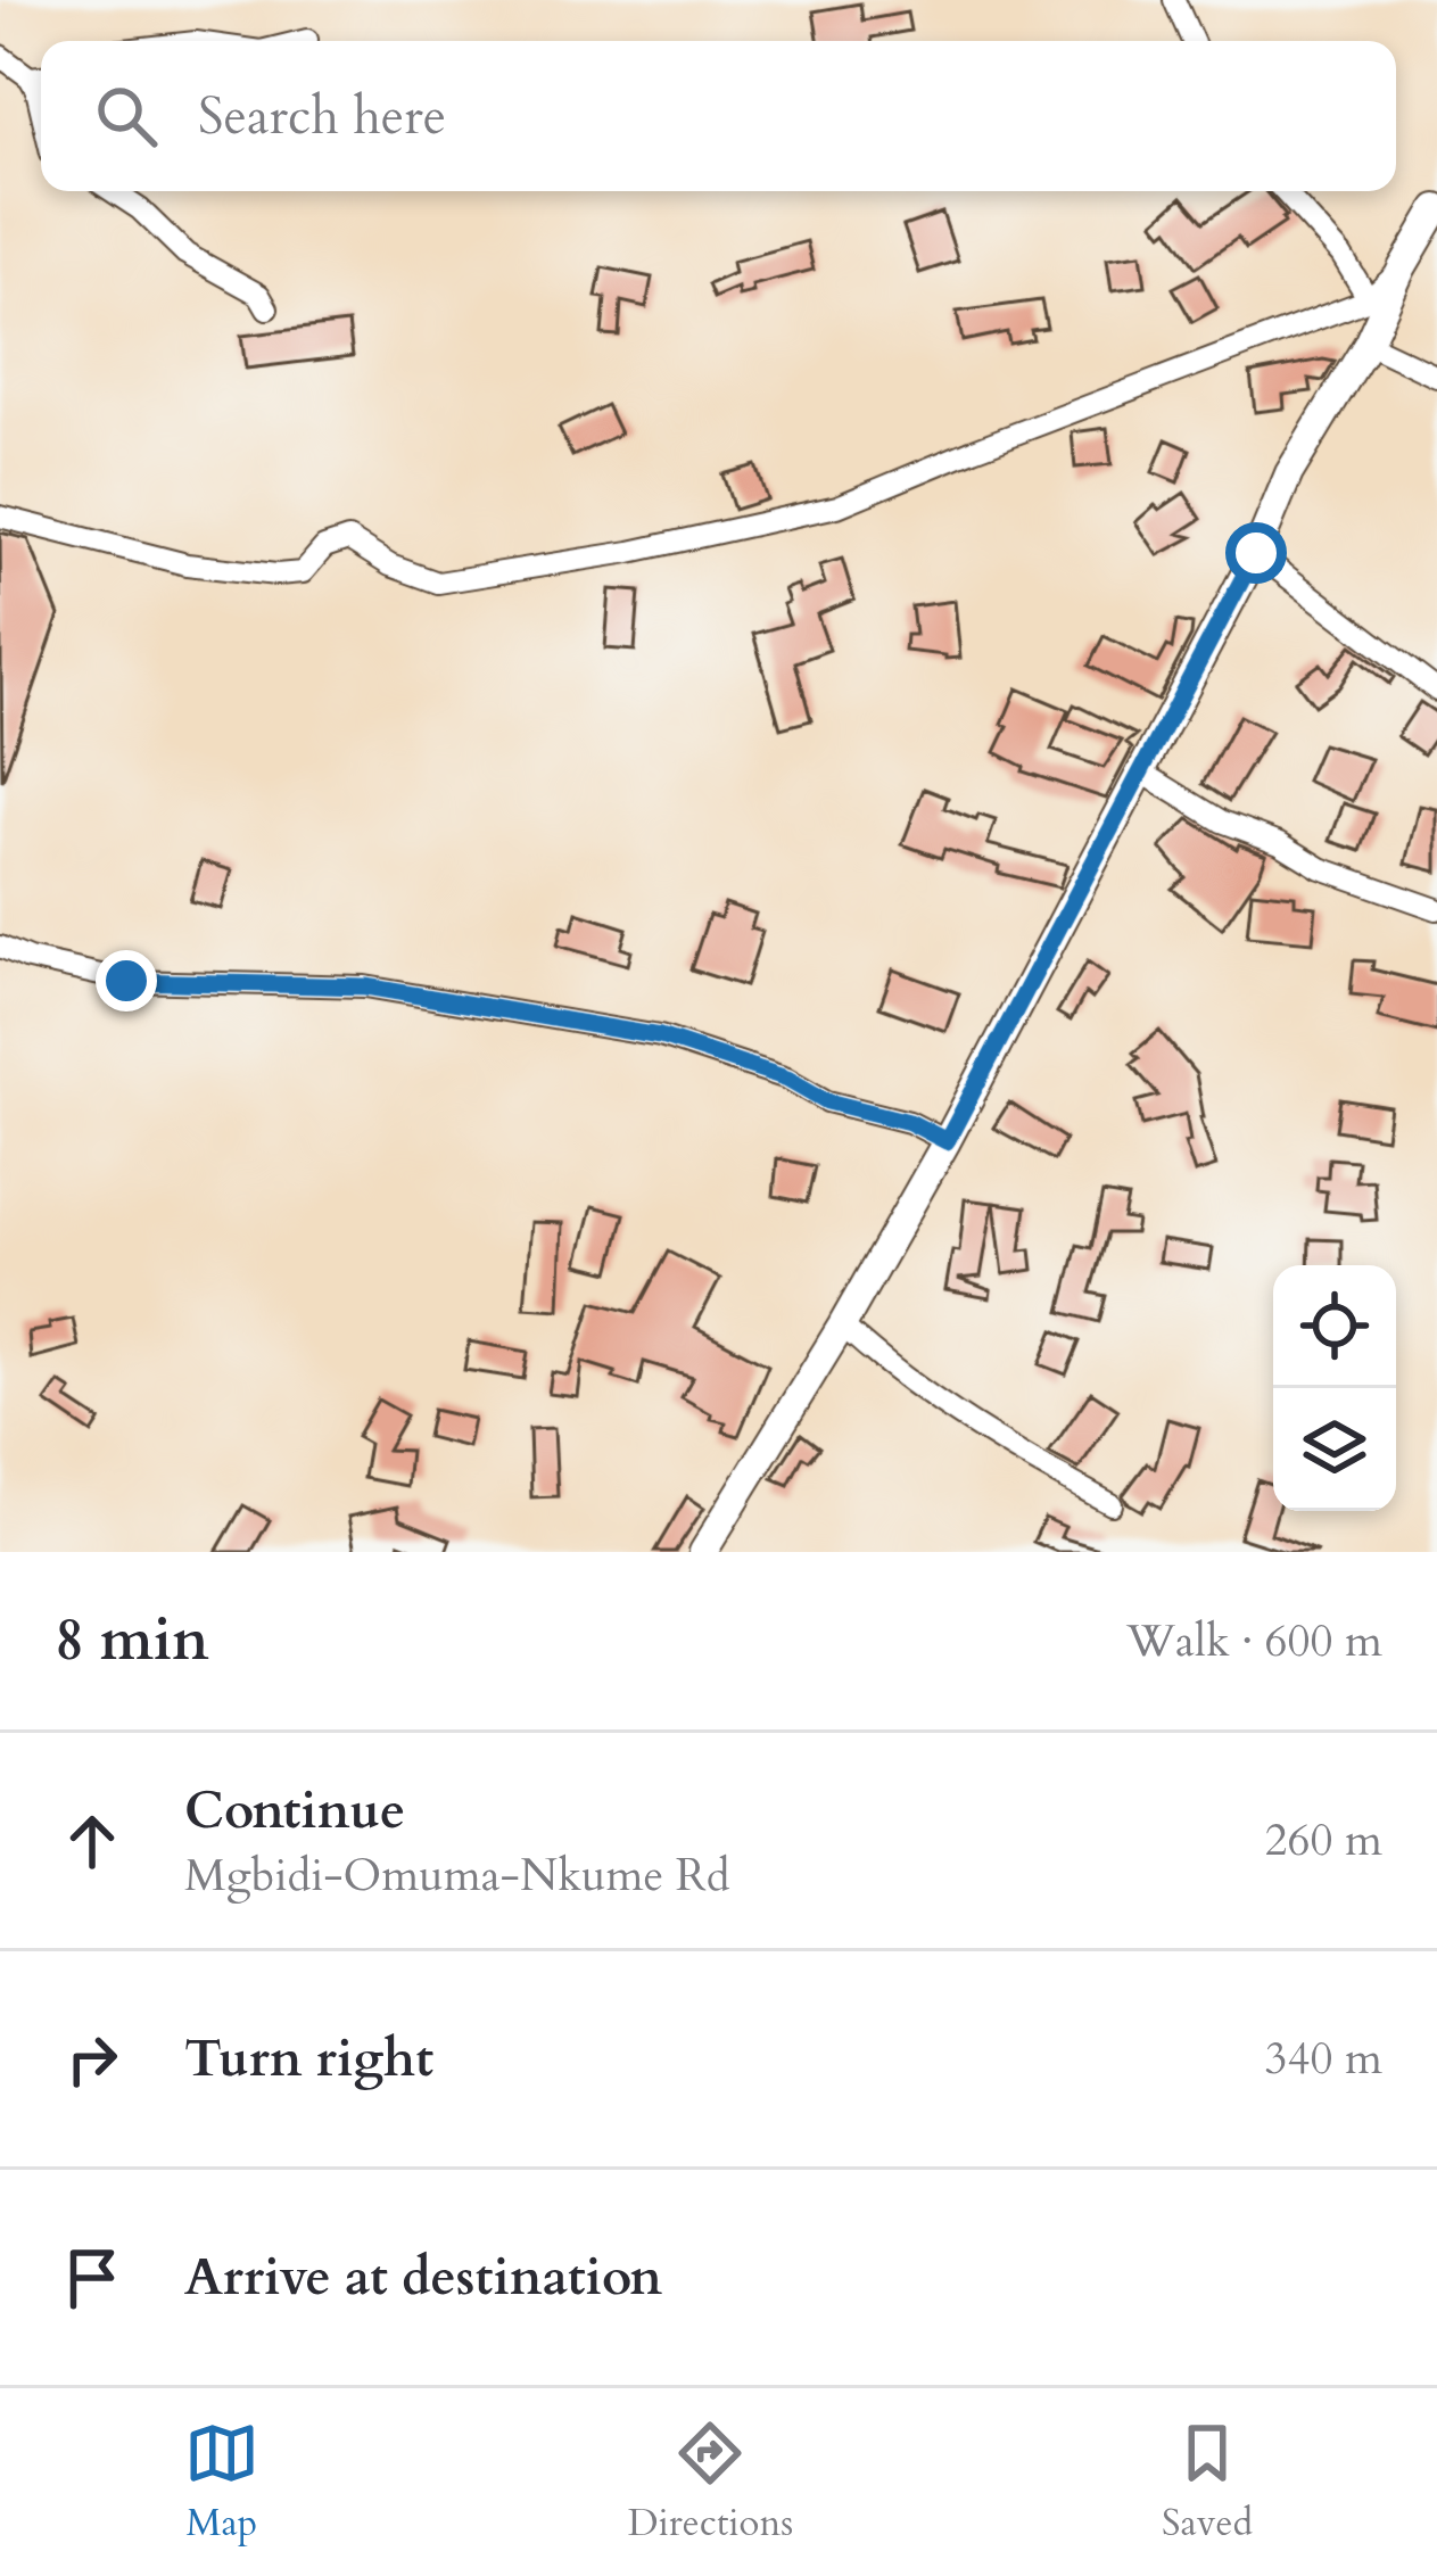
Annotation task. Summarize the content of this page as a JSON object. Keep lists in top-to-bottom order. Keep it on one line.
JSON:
{"page":{"search":"Search here","heading":["8 min","Walk · 600 m"],"list":[["Continue","Mgbidi-Omuma-Nkume Rd","260 m"],["Turn right","340 m"],"Arrive at destination"],"nav":["Map","Directions","Saved"]}}
